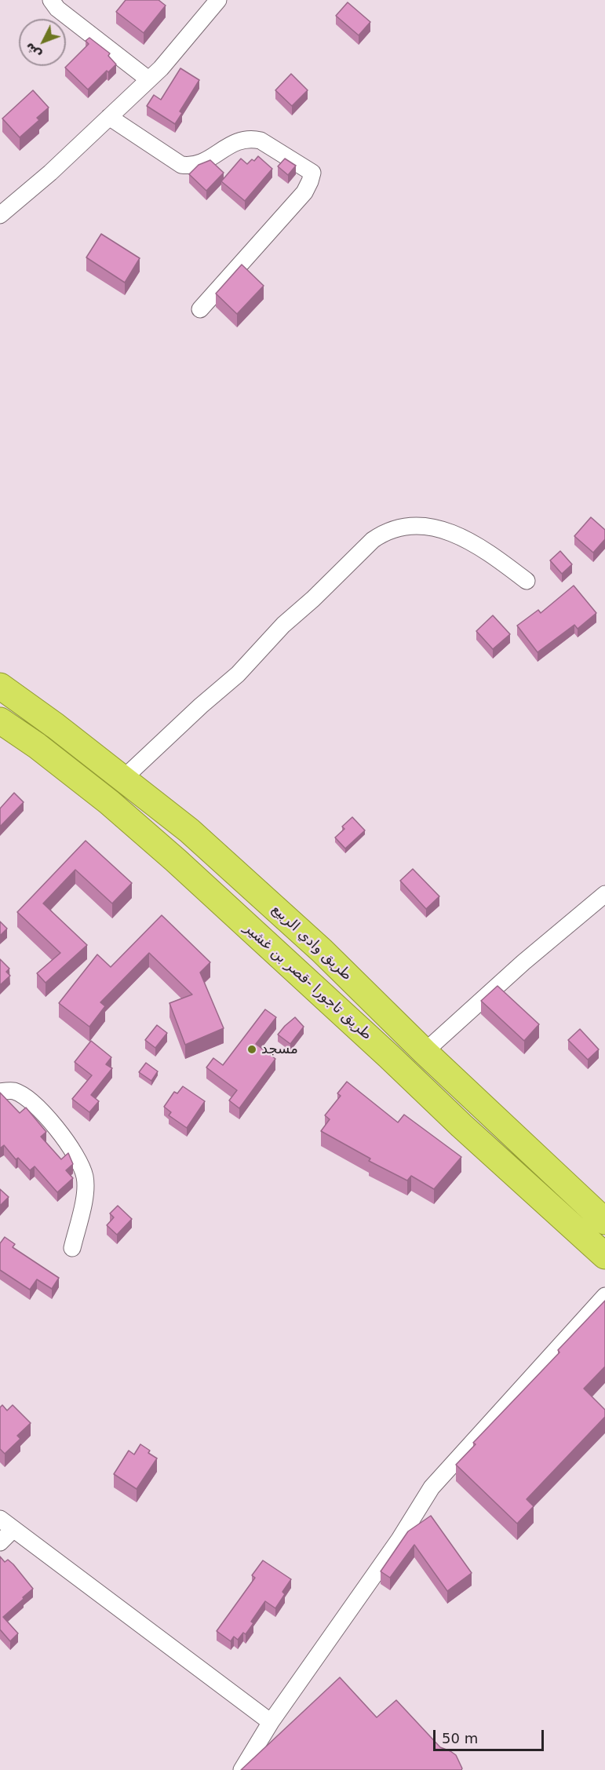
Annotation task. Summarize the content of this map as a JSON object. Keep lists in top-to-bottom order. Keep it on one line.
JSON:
{"streets":{"highway":["طريق وادي الربيع","طريق تاجورا -قصر بن غشير"]},"places":["مسجد"],"scale_bar":"50 m","north":"bottom left"}
